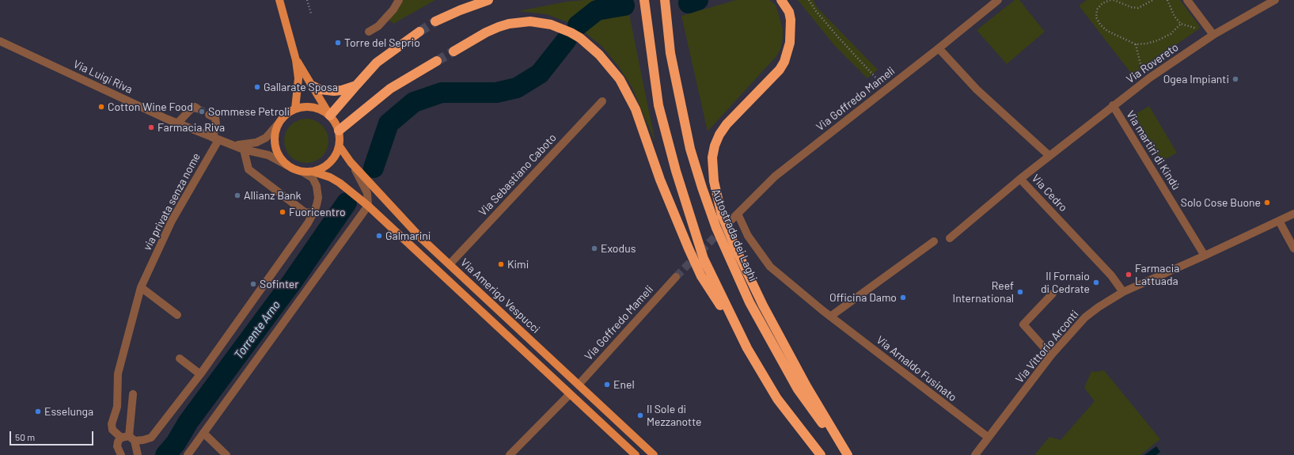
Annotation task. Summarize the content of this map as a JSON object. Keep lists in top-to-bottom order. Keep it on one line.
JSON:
{"streets":{"highway":["Autostrada dei Laghi"],"main road":["Via Amerigo Vespucci"],"street":["Via Rovereto","Via Luigi Riva","Via Goffredo Mameli","Via martiri di Kindù","Via Sebastiano Caboto","Via Cedro","via privata senza nome","Via Vittorio Arconti","Via Arnaldo Fusinato"]},"crossings":[["Via Rovereto","Via martiri di Kindù"],["Via Rovereto","Via Cedro"],["Via Luigi Riva","via privata senza nome"],["Via Luigi Riva","Via Amerigo Vespucci"],["Via Goffredo Mameli","Via Amerigo Vespucci"],["Via Goffredo Mameli","Via Arnaldo Fusinato"],["Via martiri di Kindù","Via Vittorio Arconti"],["Via Sebastiano Caboto","Via Amerigo Vespucci"],["Via Cedro","Via Vittorio Arconti"],["Via Vittorio Arconti","Via Arnaldo Fusinato"]],"water":["Torrente Arno"],"places":["Torre del Seprio","Ogea Impianti","Gallarate Sposa","Cotton Wine Food","Sommese Petroli","Farmacia Riva","Allianz Bank","Solo Cose Buone","Fuoricentro","Galmarini","Exodus","Kimi","Farmacia Lattuada","Il Fornaio di Cedrate","Sofinter","Reef International","Officina Damo","Enel","Esselunga","Il Sole di Mezzanotte"],"scale_bar":"50 m"}
